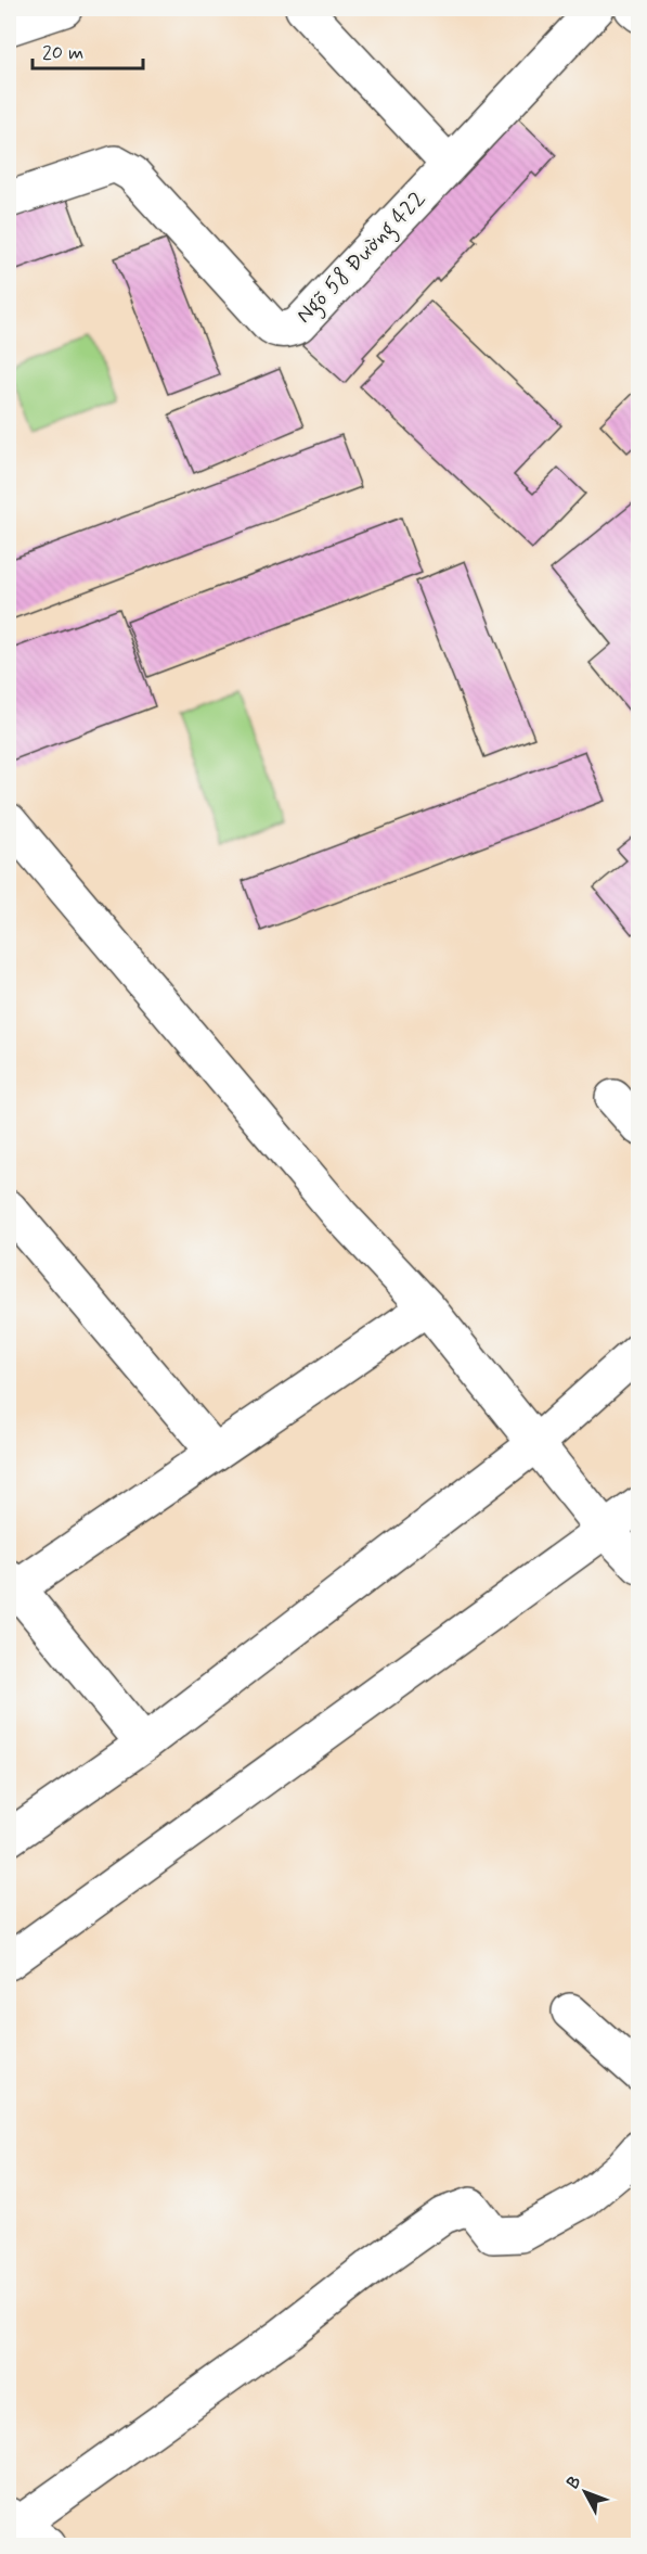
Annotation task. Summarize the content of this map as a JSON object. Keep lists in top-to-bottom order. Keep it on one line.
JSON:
{"streets":{"street":["Ngõ 58 Đường 422"]},"scale_bar":"20 m","north":"top left"}
